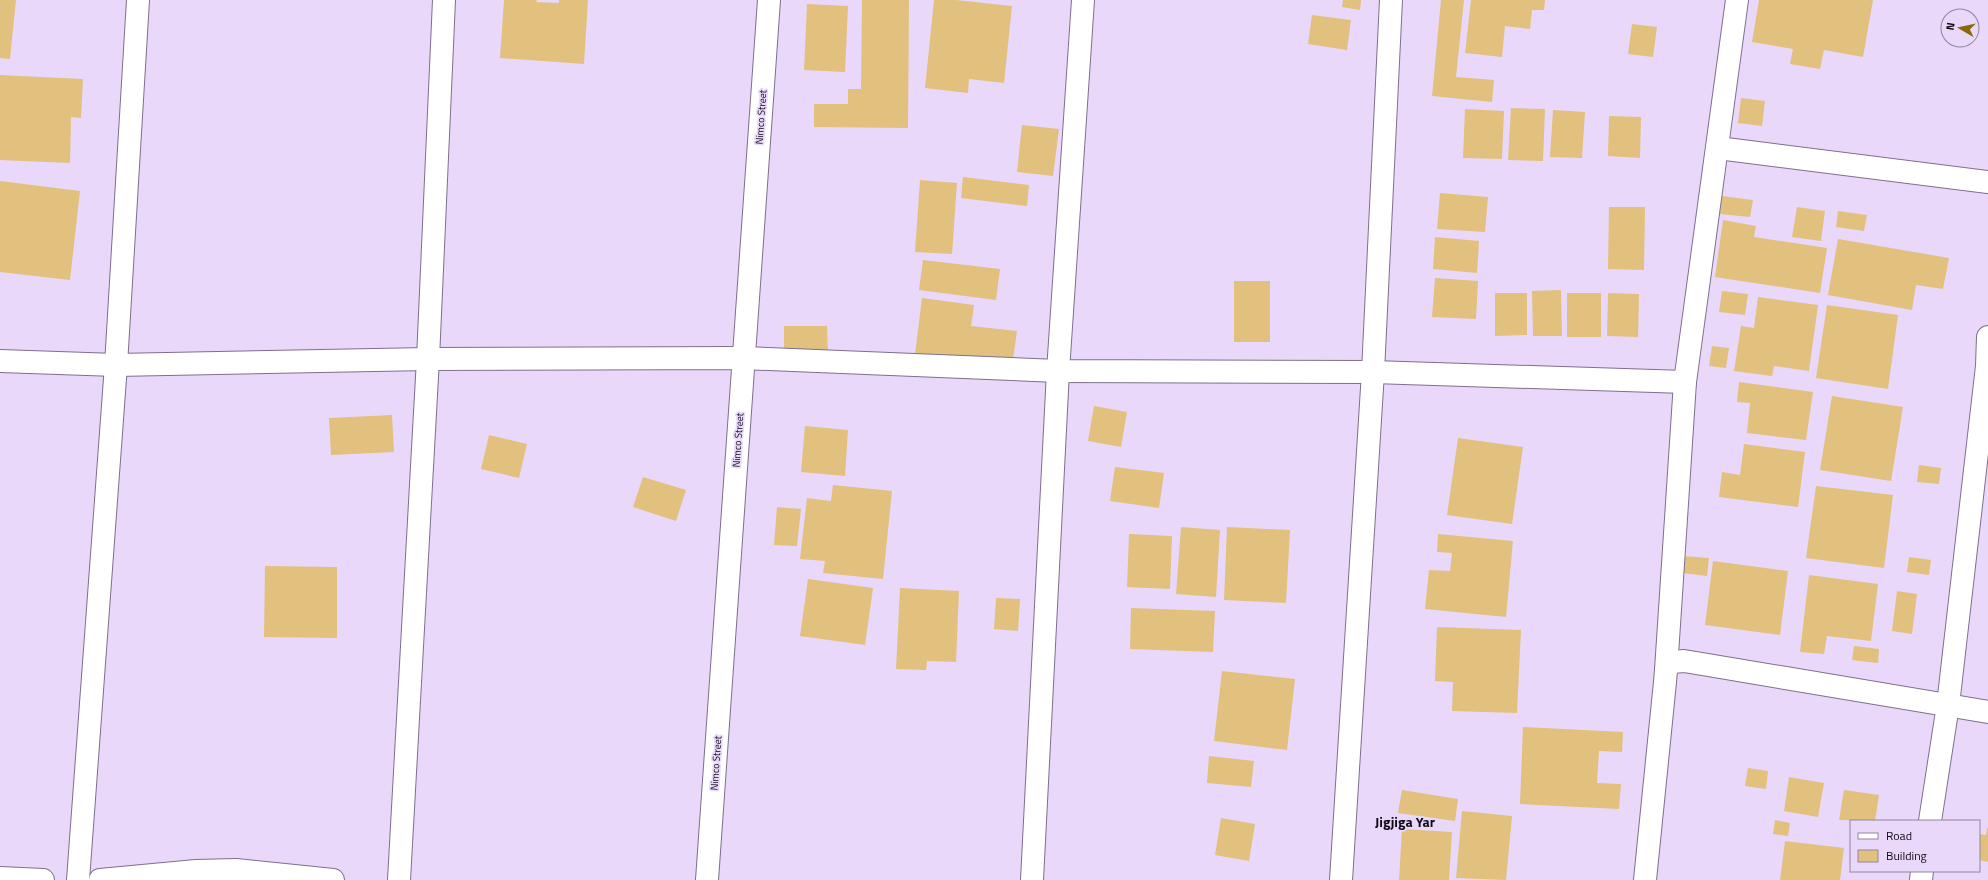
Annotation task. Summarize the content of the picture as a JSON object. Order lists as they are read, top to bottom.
{
  "streets": {
    "street": ["Nimco Street"]
  },
  "districts": ["Jigjiga Yar"],
  "legend": ["Road", "Building"],
  "north": "left"
}
